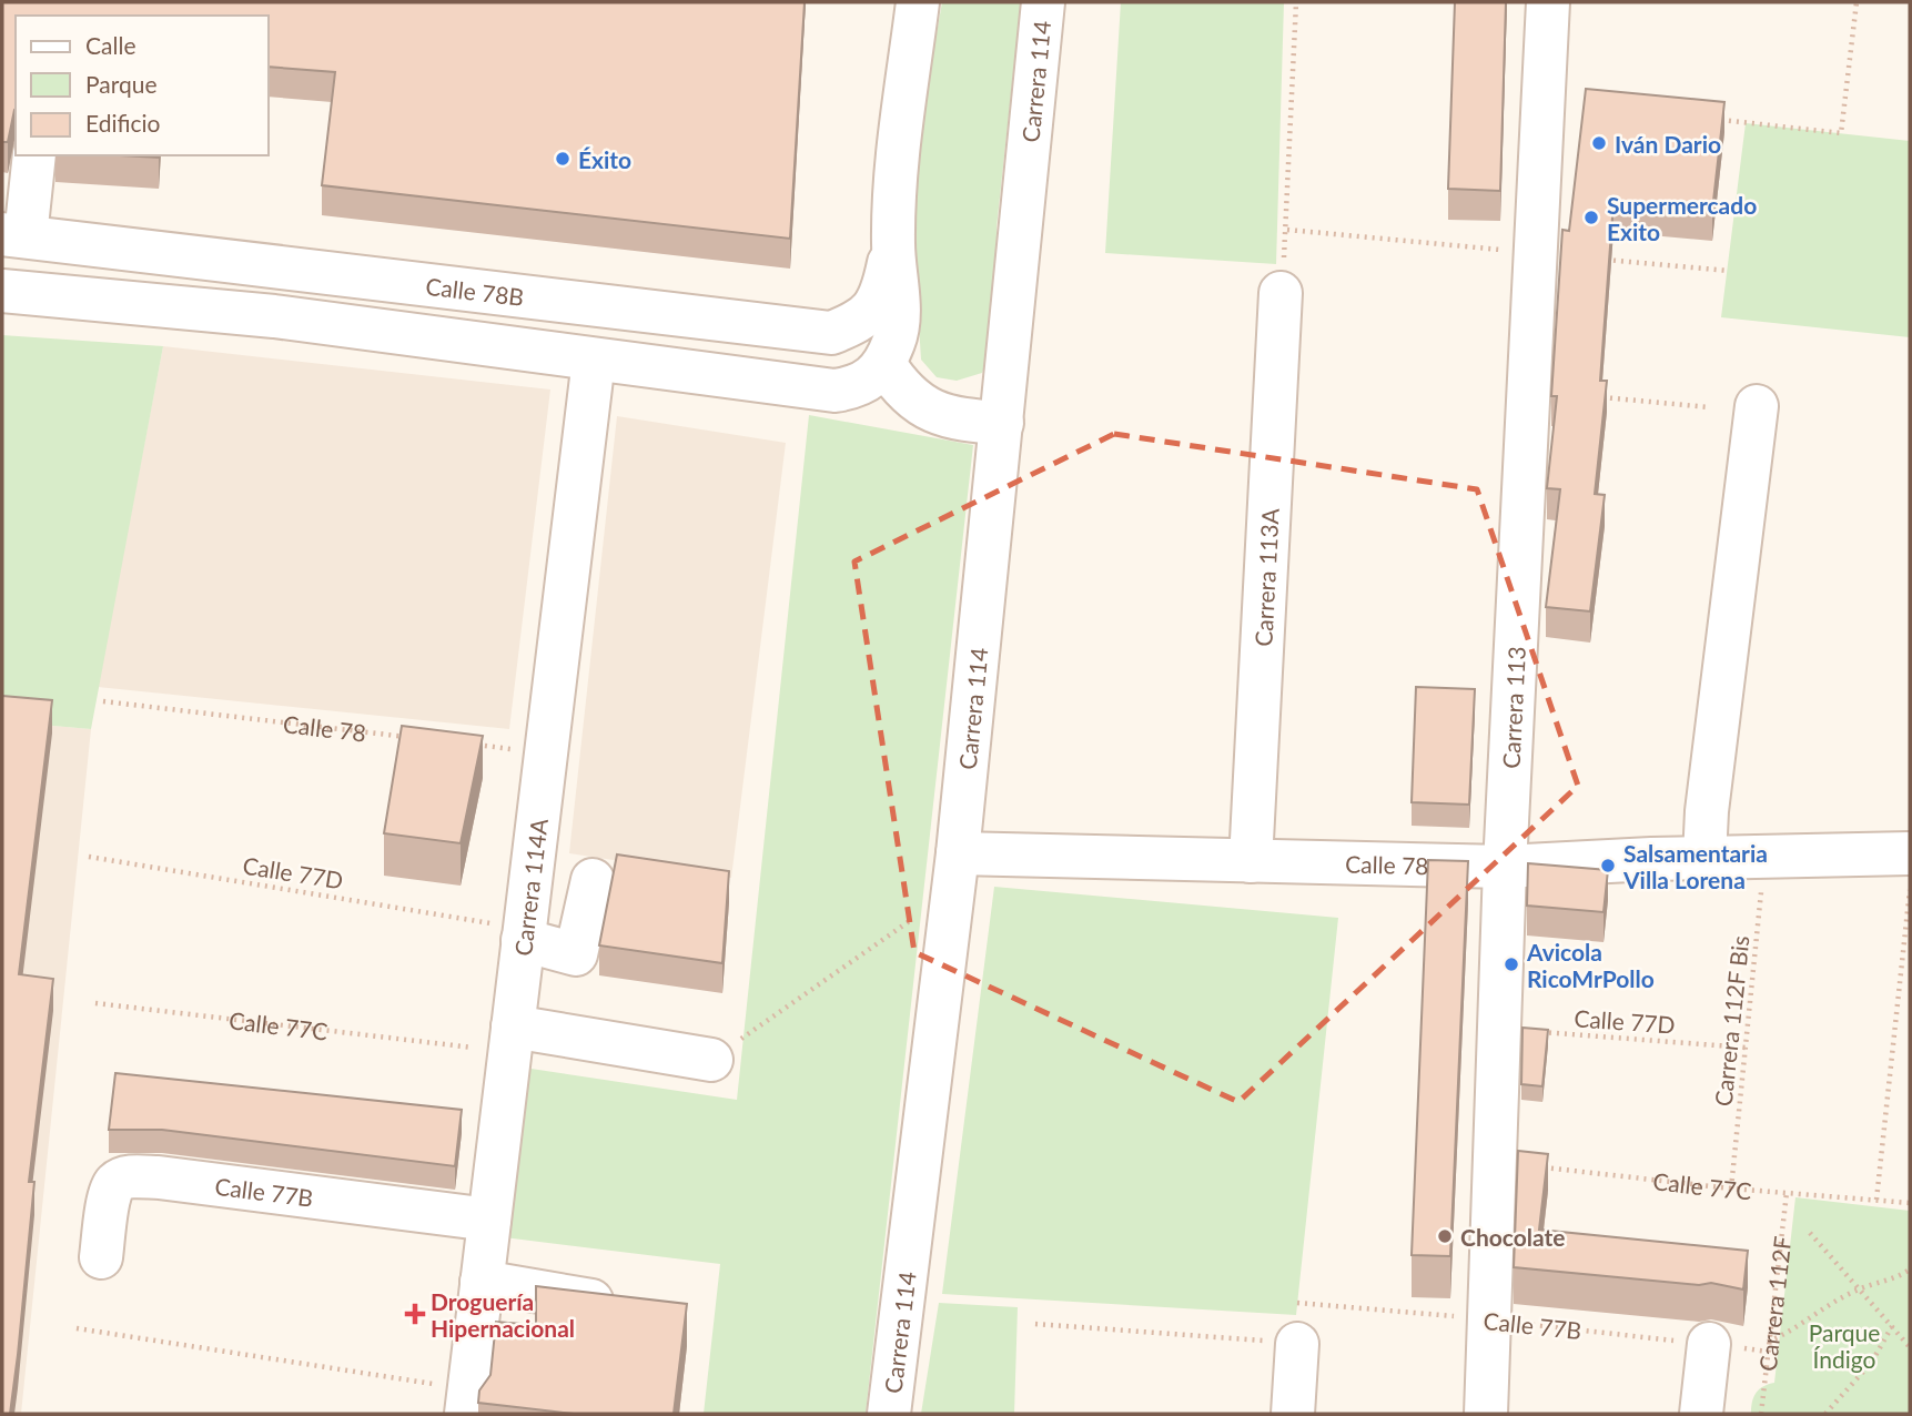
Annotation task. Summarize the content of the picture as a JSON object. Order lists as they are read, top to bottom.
{
  "streets": {
    "street": [
      "Carrera 114",
      "Calle 78B",
      "Carrera 113A",
      "Carrera 113",
      "Calle 78",
      "Carrera 114A",
      "Calle 77B"
    ],
    "path": [
      "Calle 77D",
      "Carrera 112F Bis",
      "Calle 77C",
      "Carrera 112F"
    ]
  },
  "crossings": [
    ["Carrera 114", "Calle 78"],
    ["Carrera 113A", "Calle 78"],
    ["Carrera 113", "Calle 78"],
    ["Carrera 113", "Calle 77D"],
    ["Carrera 113", "Calle 77C"],
    ["Carrera 113", "Calle 77B"],
    ["Calle 78", "Carrera 112F Bis"],
    ["Calle 77D", "Carrera 114A"],
    ["Calle 77D", "Carrera 112F Bis"],
    ["Carrera 114A", "Calle 77B"],
    ["Carrera 112F Bis", "Calle 77C"],
    ["Calle 77C", "Carrera 112F"],
    ["Calle 77B", "Carrera 112F"]
  ],
  "parks": ["Parque Índigo"],
  "places": {
    "other": [
      "Iván Dario",
      "Éxito",
      "Supermercado Exito",
      "Salsamentaria Villa Lorena",
      "Avicola RicoMrPollo",
      "Chocolate"
    ],
    "health": ["Droguería Hipernacional"]
  },
  "legend": ["Calle", "Parque", "Edificio"]
}
